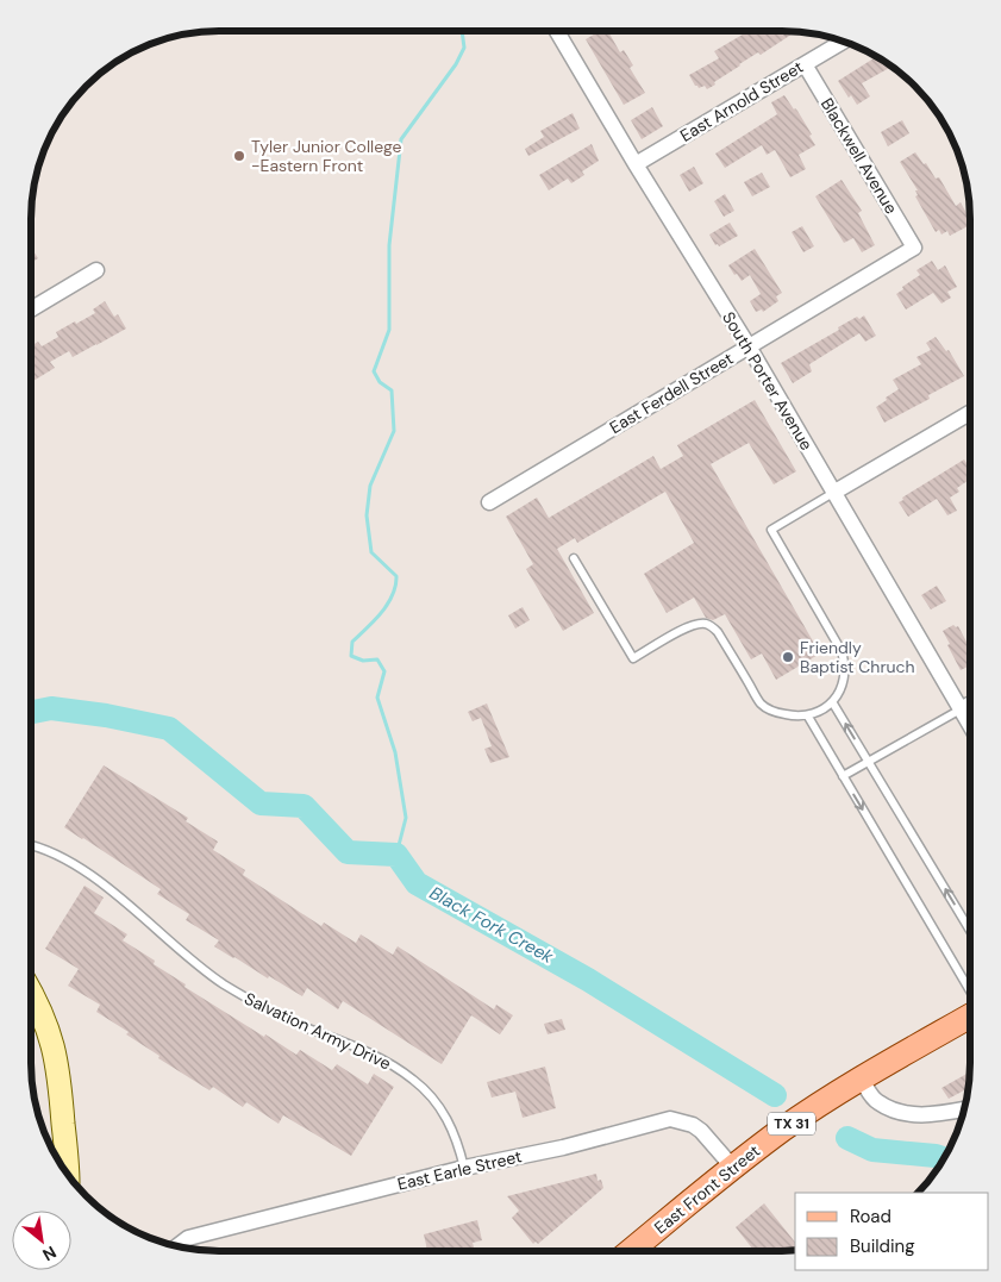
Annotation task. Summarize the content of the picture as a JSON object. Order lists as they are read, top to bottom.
{
  "streets": {
    "main road": ["TX 31", "East Front Street"],
    "street": [
      "East Arnold Street",
      "Blackwell Avenue",
      "South Porter Avenue",
      "East Ferdell Street",
      "East Earle Street"
    ],
    "lane": ["Salvation Army Drive"]
  },
  "crossings": [
    ["East Arnold Street", "Blackwell Avenue"],
    ["East Arnold Street", "South Porter Avenue"],
    ["Blackwell Avenue", "East Ferdell Street"],
    ["South Porter Avenue", "East Ferdell Street"],
    ["Salvation Army Drive", "East Earle Street"],
    ["East Earle Street", "East Front Street"]
  ],
  "water": ["Black Fork Creek"],
  "places": ["Tyler Junior College -Eastern Front", "Friendly Baptist Chruch"],
  "legend": ["Road", "Building"],
  "north": "bottom right"
}
